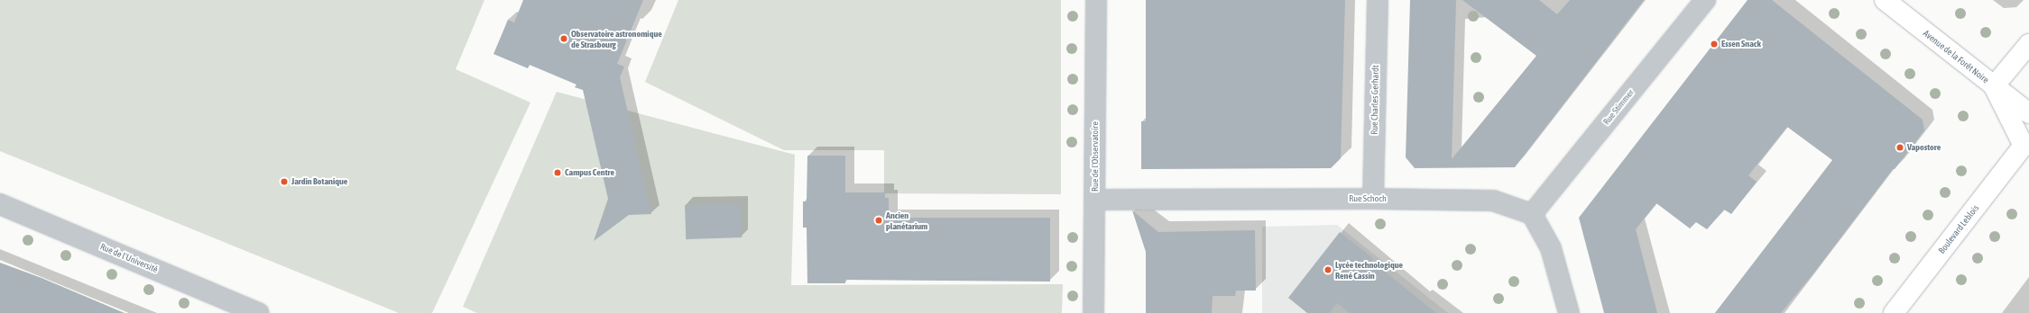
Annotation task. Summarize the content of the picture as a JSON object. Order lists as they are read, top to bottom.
{
  "streets": {
    "street": [
      "Avenue de la Forêt Noire",
      "Rue Charles Gerhardt",
      "Rue Stimmer",
      "Rue de l'Observatoire",
      "Rue Schoch",
      "Boulevard Leblois",
      "Rue de l'Université"
    ]
  },
  "crossings": [
    ["Avenue de la Forêt Noire", "Boulevard Leblois"],
    ["Rue Charles Gerhardt", "Rue Schoch"],
    ["Rue Stimmer", "Rue Schoch"],
    ["Rue de l'Observatoire", "Rue Schoch"]
  ],
  "places": [
    "Observatoire astronomique de Strasbourg",
    "Essen Snack",
    "Vapostore",
    "Campus Centre",
    "Jardin Botanique",
    "Ancien planétarium",
    "Lycée technologique René Cassin"
  ]
}
